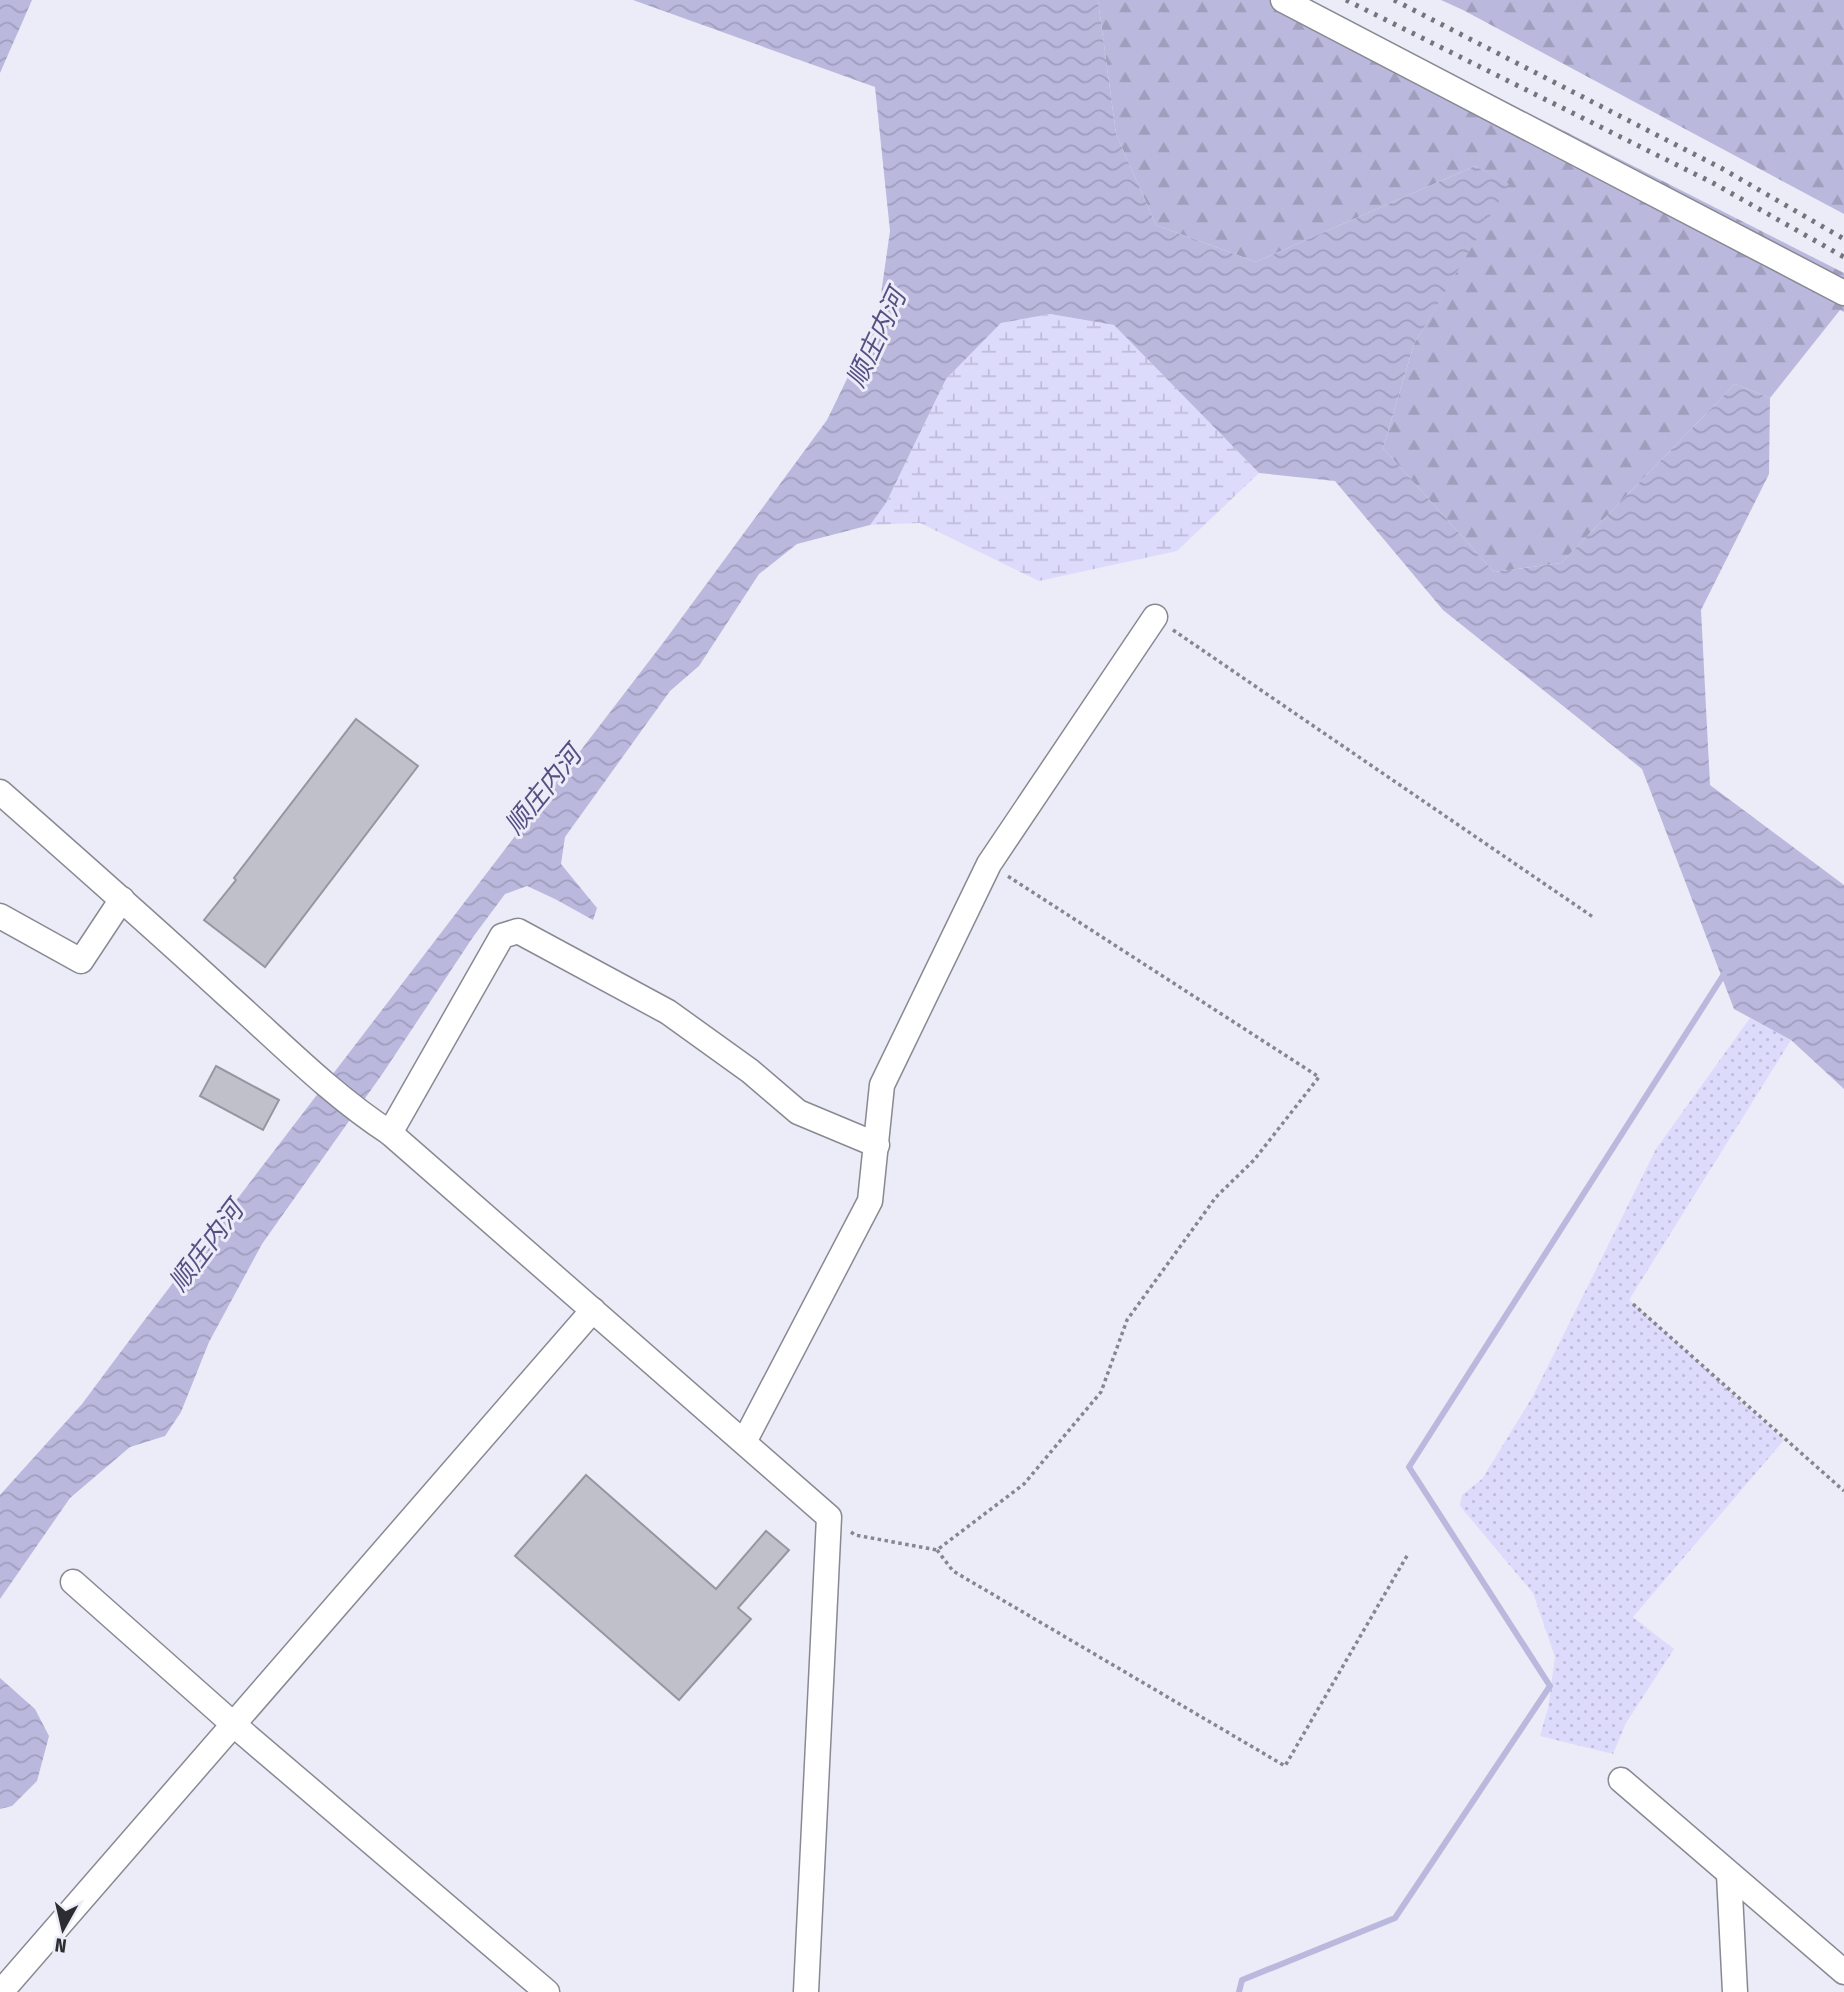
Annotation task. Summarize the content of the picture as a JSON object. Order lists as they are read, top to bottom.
{
  "water": ["顺庄内河"],
  "north": "bottom"
}
